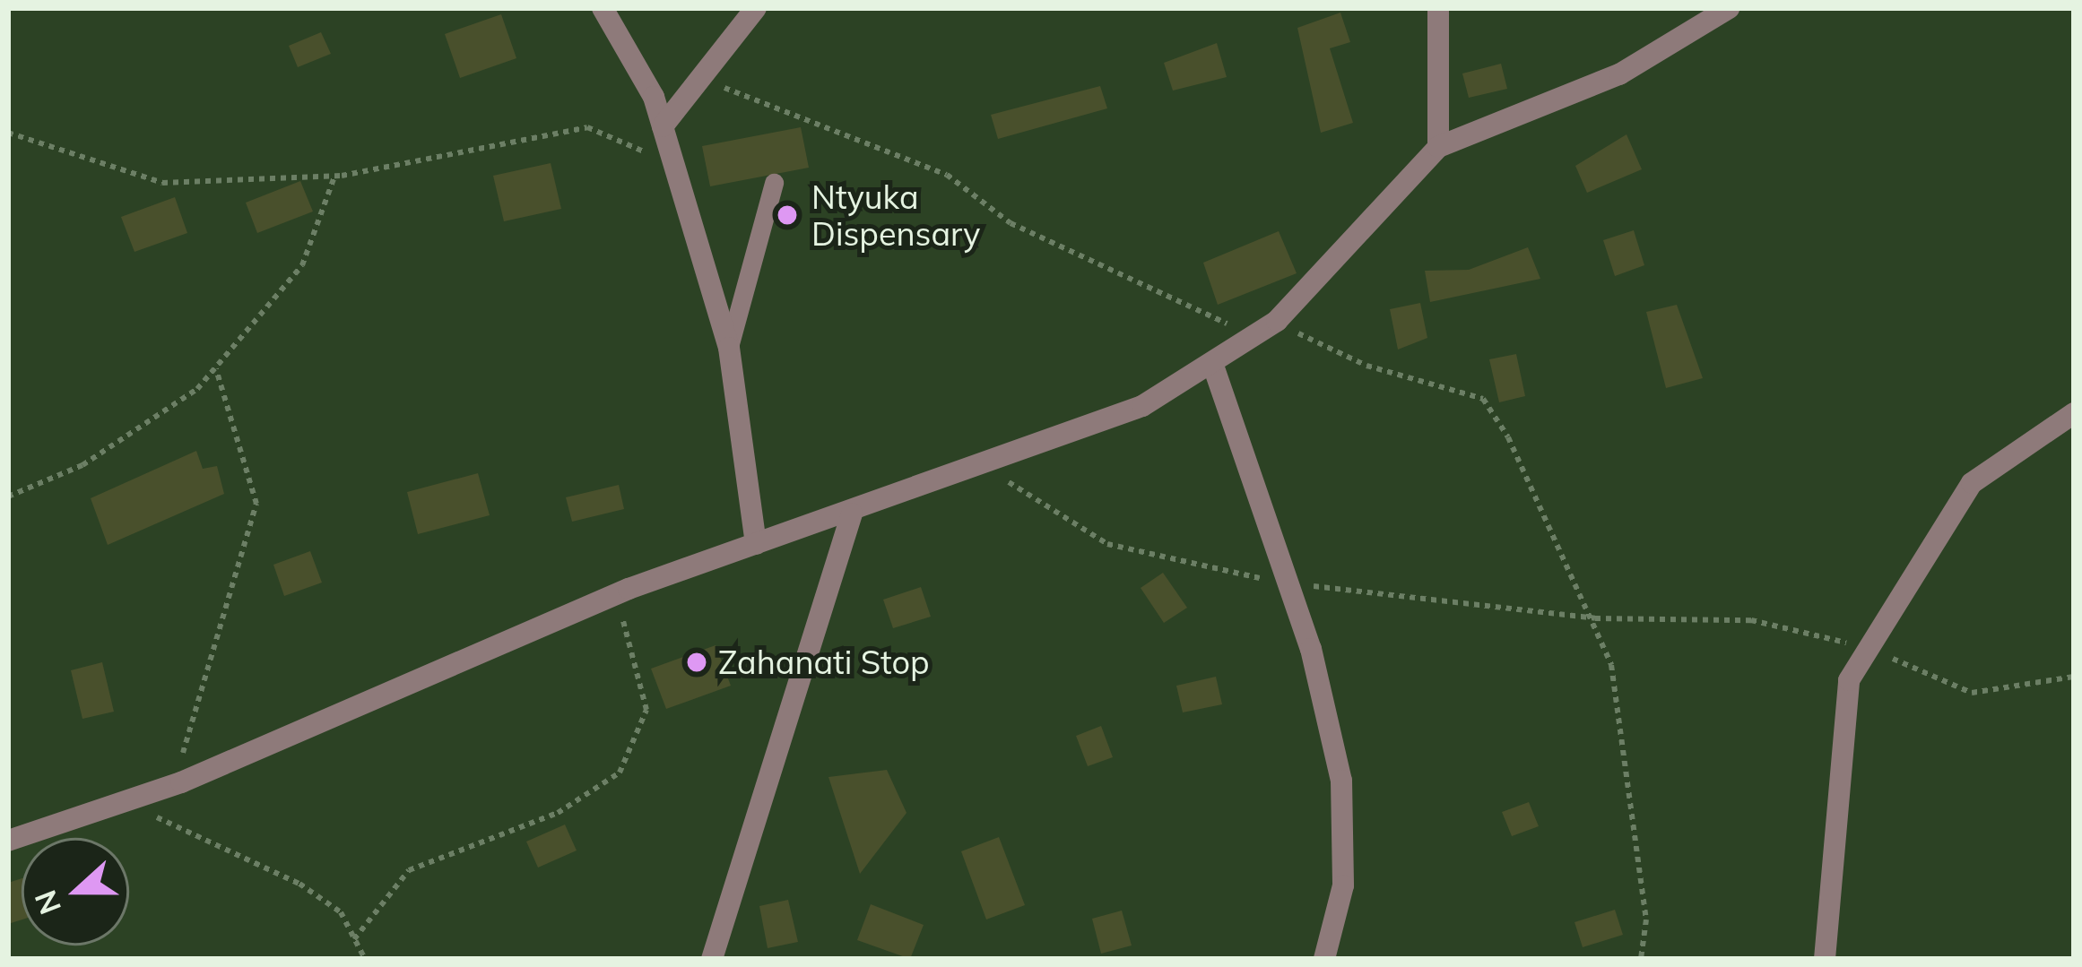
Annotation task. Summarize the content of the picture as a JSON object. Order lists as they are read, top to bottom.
{
  "places": ["Ntyuka Dispensary", "Zahanati Stop"],
  "north": "left"
}
